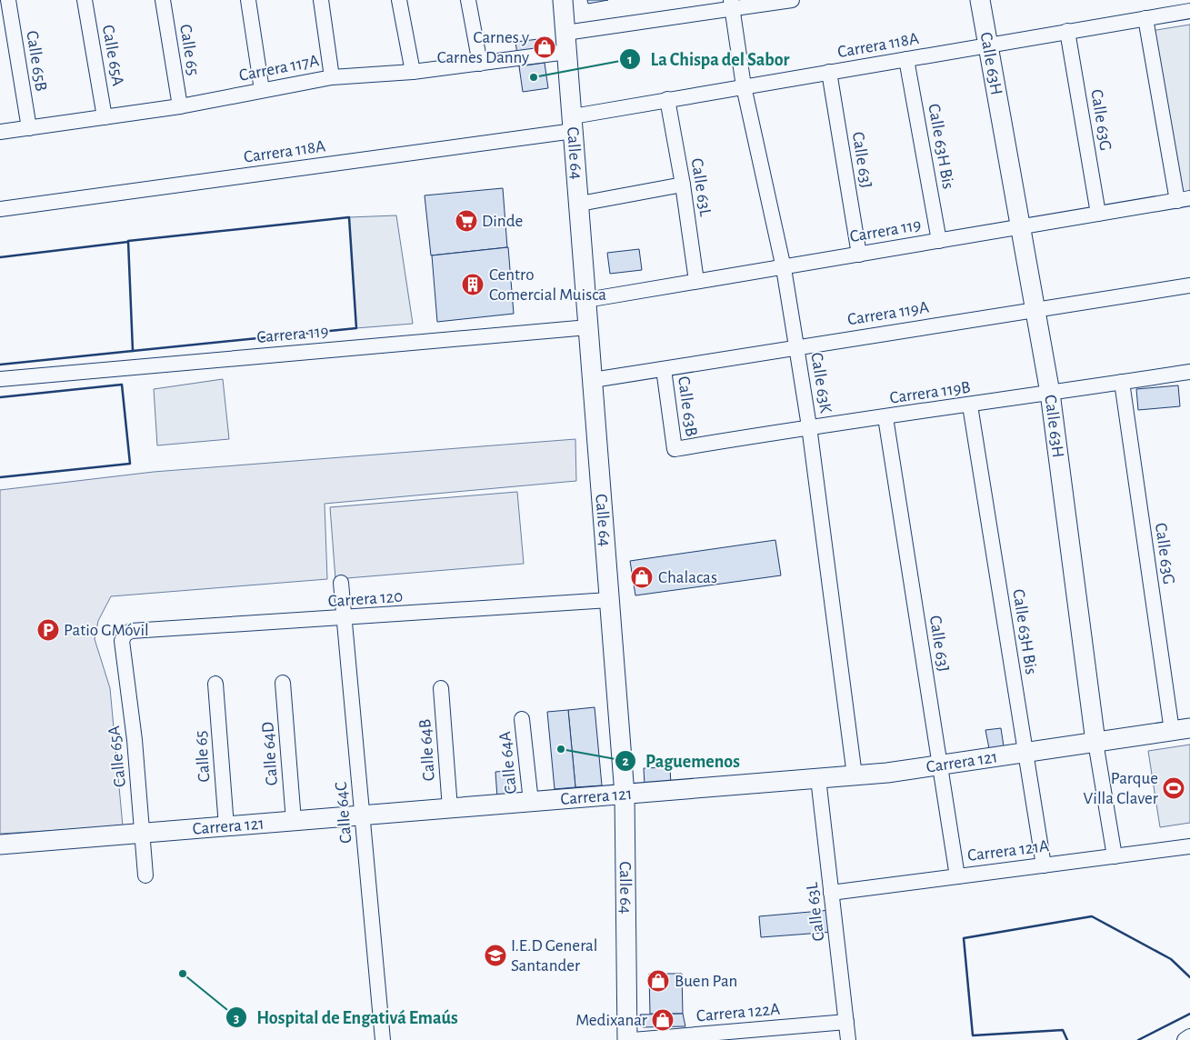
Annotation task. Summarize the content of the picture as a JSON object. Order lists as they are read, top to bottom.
{
  "streets": {
    "street": [
      "Carrera 118A",
      "Calle 65",
      "Calle 65A",
      "Calle 65B",
      "Calle 63H",
      "Carrera 117A",
      "Calle 63G",
      "Calle 63H Bis",
      "Calle 64",
      "Calle 63J",
      "Calle 63L",
      "Carrera 119",
      "Carrera 119A",
      "Calle 63K",
      "Carrera 119B",
      "Calle 63B",
      "Carrera 120",
      "Calle 64B",
      "Calle 64D",
      "Carrera 121",
      "Calle 64A",
      "Calle 64C",
      "Carrera 121A",
      "Carrera 122A"
    ]
  },
  "crossings": [
    ["Carrera 118A", "Calle 63H"],
    ["Carrera 118A", "Calle 63G"],
    ["Carrera 118A", "Calle 63H Bis"],
    ["Carrera 118A", "Calle 64"],
    ["Carrera 118A", "Calle 63J"],
    ["Carrera 118A", "Calle 63L"],
    ["Carrera 118A", "Calle 63K"],
    ["Calle 65", "Carrera 117A"],
    ["Calle 65", "Carrera 121"],
    ["Calle 65A", "Carrera 117A"],
    ["Calle 65A", "Carrera 120"],
    ["Calle 65A", "Carrera 121"],
    ["Calle 65B", "Carrera 117A"],
    ["Calle 63H", "Carrera 119"],
    ["Calle 63H", "Carrera 119A"],
    ["Calle 63H", "Carrera 119B"],
    ["Calle 63H", "Carrera 121"],
    ["Calle 63H", "Carrera 121A"],
    ["Carrera 117A", "Calle 64"],
    ["Carrera 117A", "Calle 63K"],
    ["Calle 63G", "Carrera 119"],
    ["Calle 63G", "Carrera 119B"],
    ["Calle 63G", "Carrera 121"],
    ["Calle 63H Bis", "Carrera 119"],
    ["Calle 63H Bis", "Carrera 119B"],
    ["Calle 63H Bis", "Carrera 121"],
    ["Calle 63H Bis", "Carrera 121A"],
    ["Calle 64", "Carrera 119"],
    ["Calle 64", "Carrera 119A"],
    ["Calle 64", "Carrera 120"],
    ["Calle 64", "Carrera 121"],
    ["Calle 63J", "Carrera 119"],
    ["Calle 63J", "Carrera 119B"],
    ["Calle 63J", "Carrera 121"],
    ["Calle 63J", "Carrera 121A"],
    ["Calle 63L", "Carrera 119"],
    ["Calle 63L", "Carrera 121"],
    ["Calle 63L", "Carrera 121A"],
    ["Calle 63L", "Carrera 122A"],
    ["Carrera 119", "Calle 63K"],
    ["Carrera 119A", "Calle 63K"],
    ["Carrera 119A", "Calle 63B"],
    ["Calle 63K", "Carrera 119B"],
    ["Calle 63K", "Carrera 121"],
    ["Carrera 119B", "Calle 63B"],
    ["Carrera 120", "Calle 64C"],
    ["Calle 64B", "Carrera 121"],
    ["Calle 64D", "Carrera 121"],
    ["Carrera 121", "Calle 64A"],
    ["Carrera 121", "Calle 64C"]
  ],
  "places": {
    "shop": [
      "Carnes y Carnes Danny",
      "Chalacas",
      "Buen Pan",
      "Medixanar"
    ],
    "other": ["La Chispa del Sabor", "Paguemenos", "Hospital de Engativá Emaús"],
    "supermarket": ["Dinde"],
    "building": ["Centro Comercial Muisca"],
    "parking": ["Patio GMóvil"],
    "sports": ["Parque Villa Claver"],
    "school or university": ["I.E.D General Santander"]
  }
}
